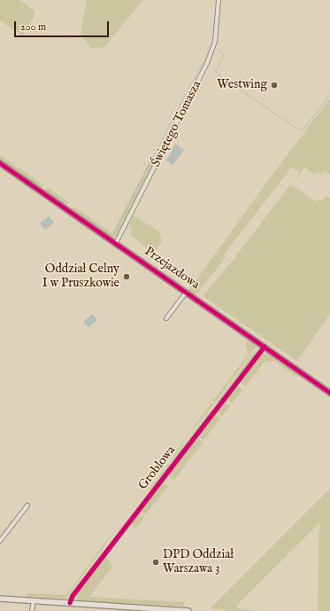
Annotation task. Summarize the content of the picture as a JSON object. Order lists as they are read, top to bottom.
{
  "streets": {
    "street": ["Świętego Tomasza", "Przejazdowa", "Groblowa"]
  },
  "crossings": [
    ["Świętego Tomasza", "Przejazdowa"],
    ["Przejazdowa", "Groblowa"]
  ],
  "places": ["Westwing", "Oddział Celny I w Pruszkowie", "DPD Oddział Warszawa 3"],
  "scale_bar": "200 m"
}
